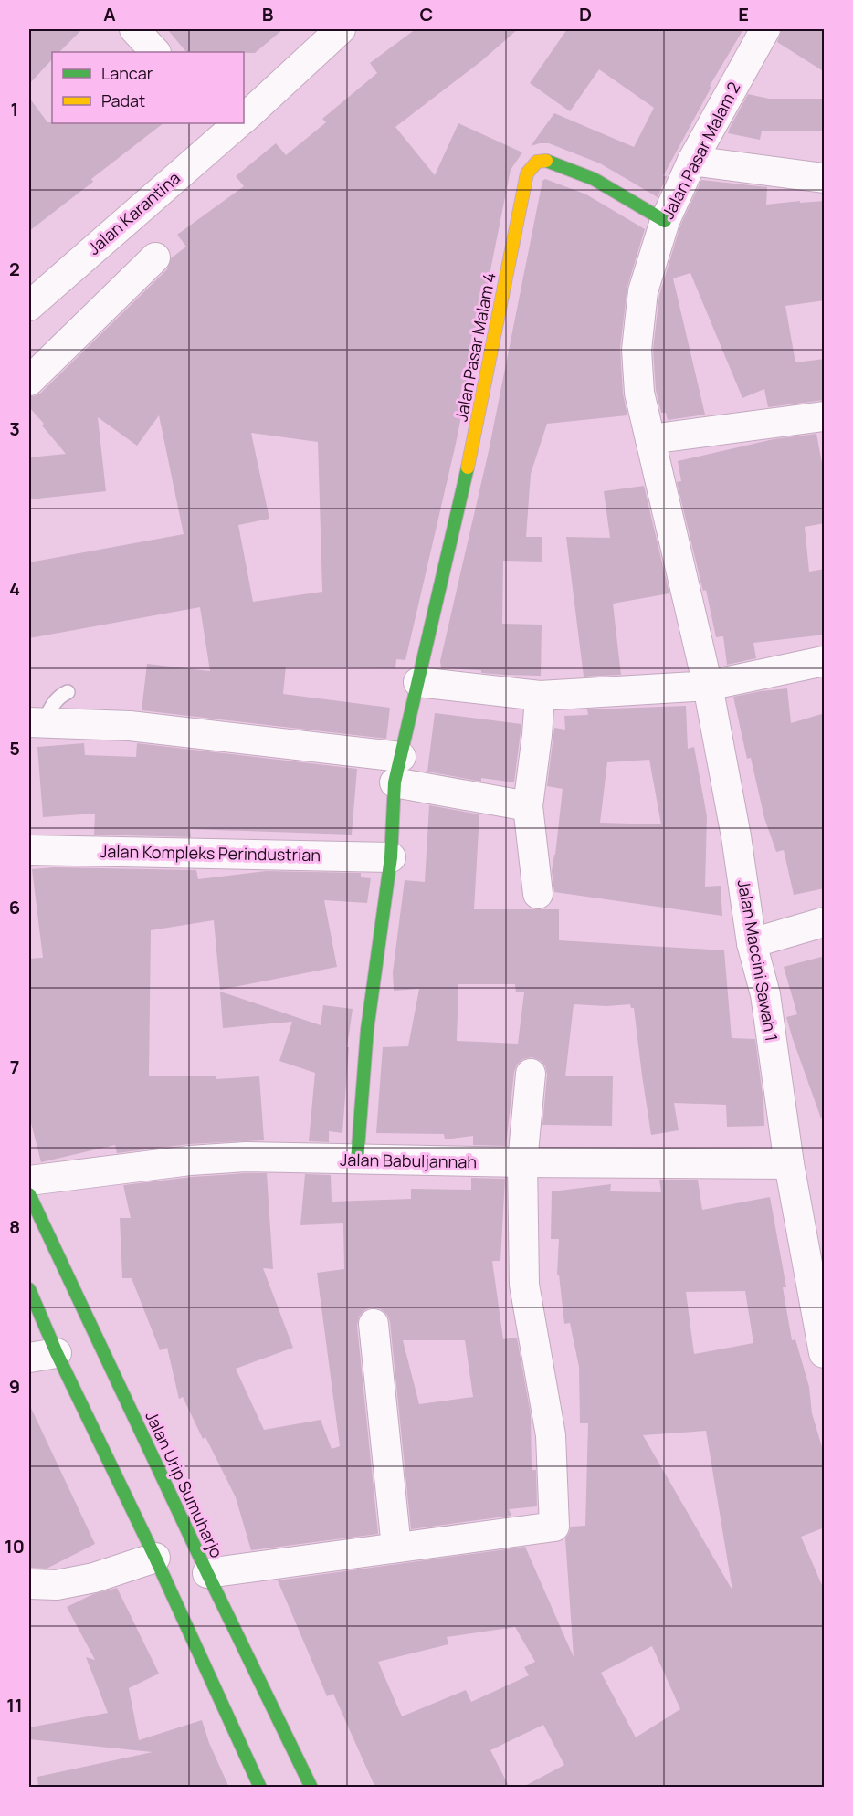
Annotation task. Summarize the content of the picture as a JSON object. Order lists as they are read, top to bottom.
{
  "streets": {
    "main road": ["Jalan Pasar Malam 4", "Jalan Urip Sumuharjo"],
    "street": [
      "Jalan Pasar Malam 2",
      "Jalan Karantina",
      "Jalan Kompleks Perindustrian",
      "Jalan Maccini Sawah 1",
      "Jalan Babuljannah"
    ]
  },
  "crossings": [
    ["Jalan Pasar Malam 2", "Jalan Pasar Malam 4"],
    ["Jalan Pasar Malam 2", "Jalan Maccini Sawah 1"],
    ["Jalan Maccini Sawah 1", "Jalan Babuljannah"]
  ],
  "legend": ["Lancar", "Padat"],
  "grid": {
    "columns": [
      "A",
      "B",
      "C",
      "D",
      "E"
    ],
    "rows": [
      "1",
      "2",
      "3",
      "4",
      "5",
      "6",
      "7",
      "8",
      "9",
      "10",
      "11"
    ]
  }
}
